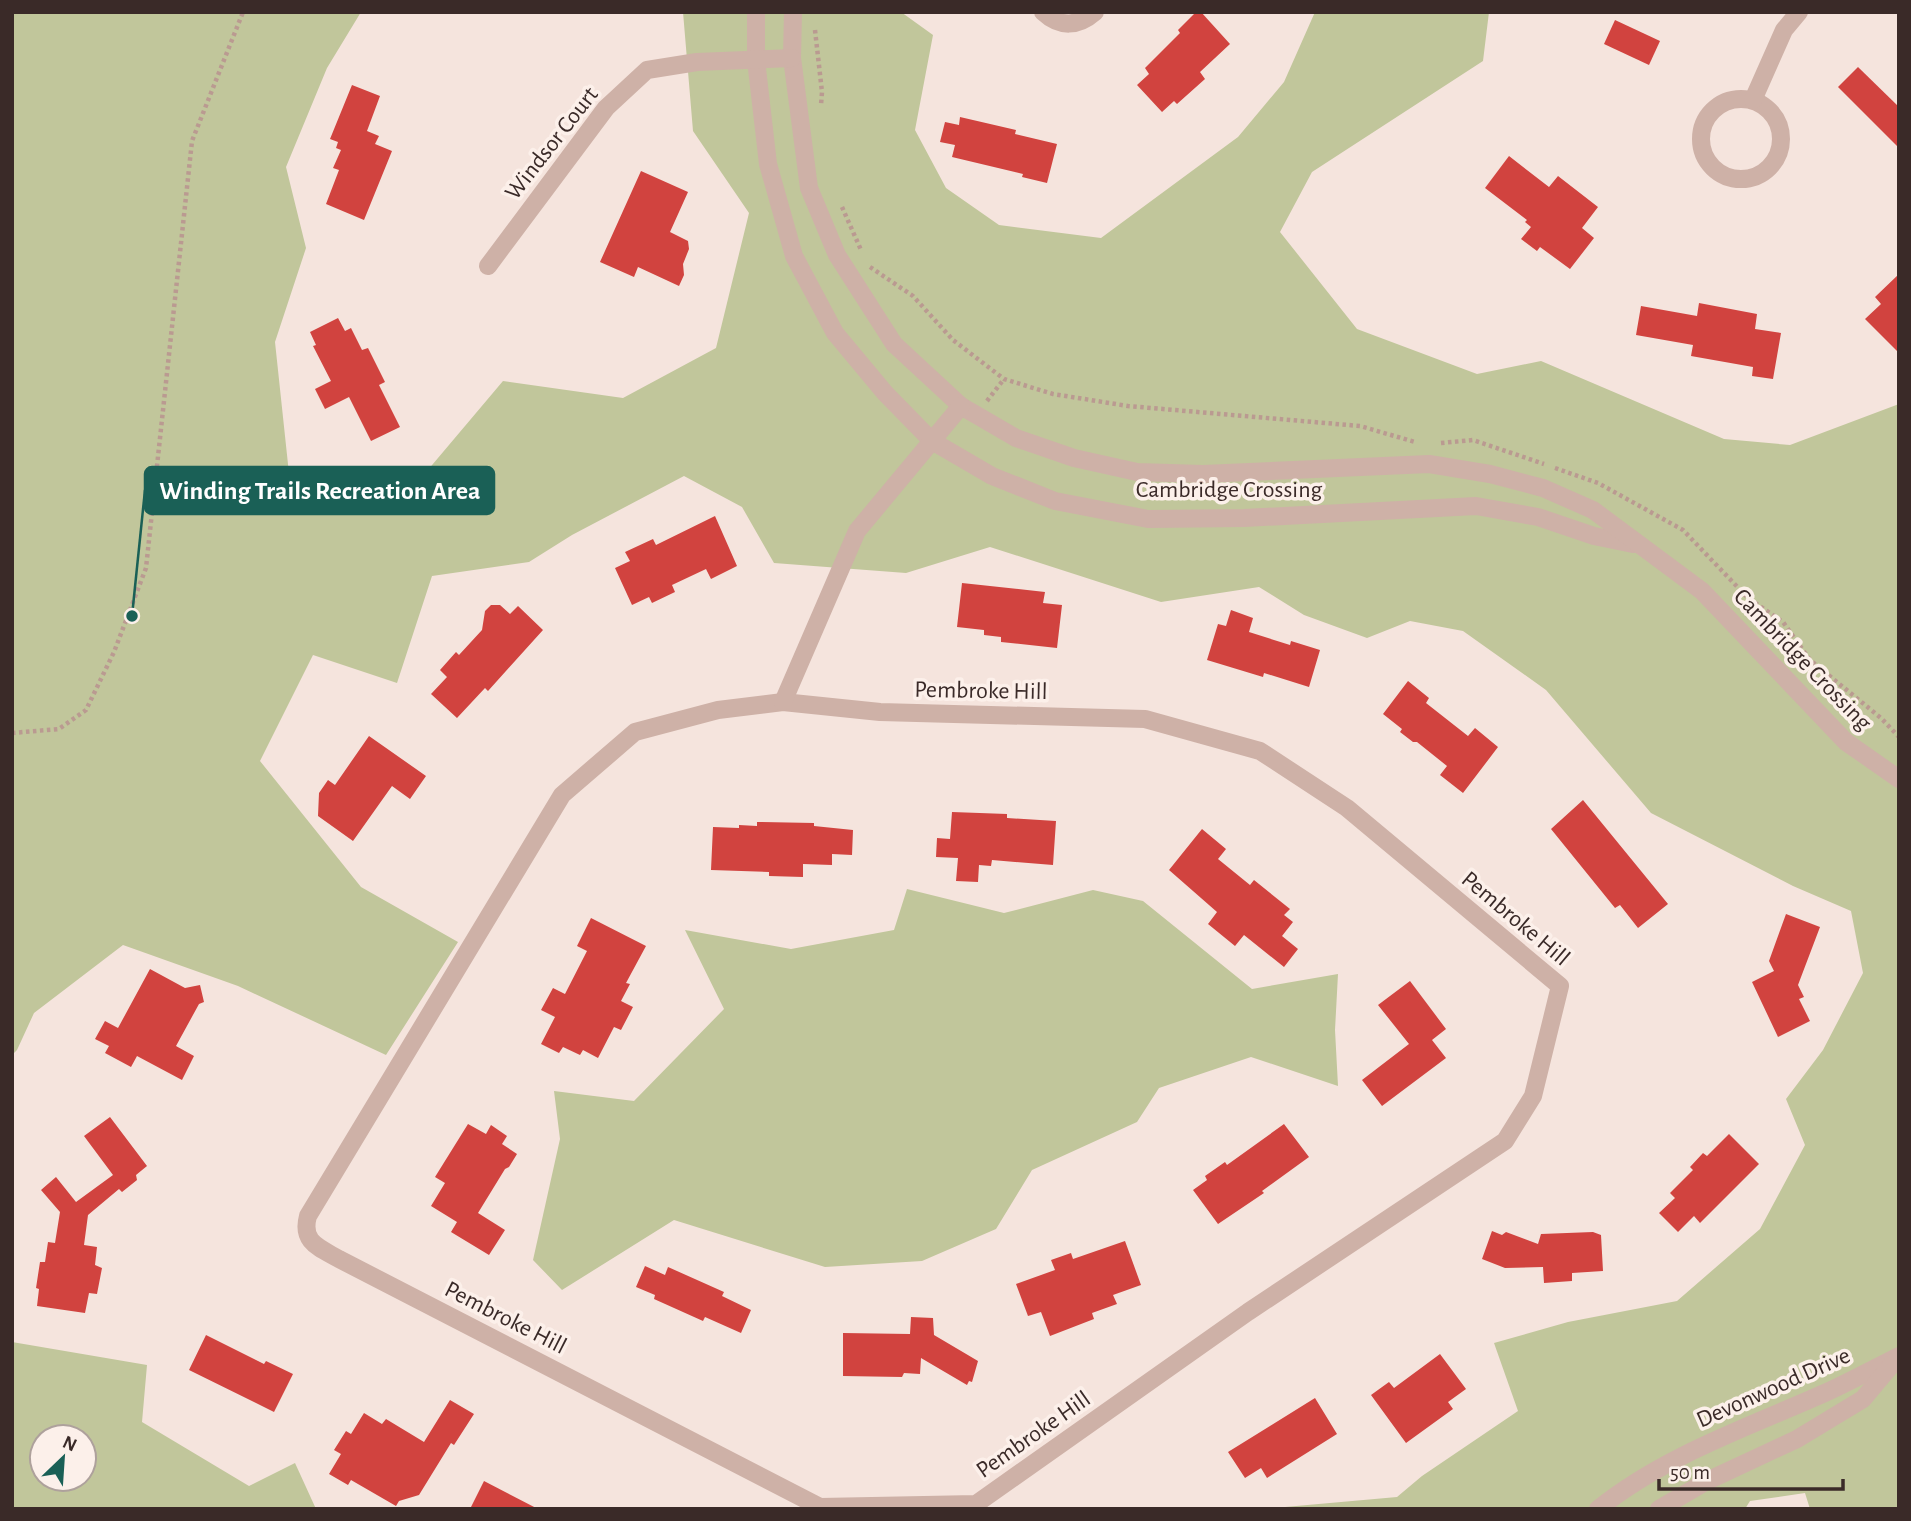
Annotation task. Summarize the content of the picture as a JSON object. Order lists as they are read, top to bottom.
{
  "streets": {
    "street": [
      "Windsor Court",
      "Cambridge Crossing",
      "Pembroke Hill",
      "Devonwood Drive"
    ]
  },
  "crossings": [
    ["Windsor Court", "Cambridge Crossing"]
  ],
  "places": ["Winding Trails Recreation Area"],
  "scale_bar": "50 m",
  "north": "top right"
}
